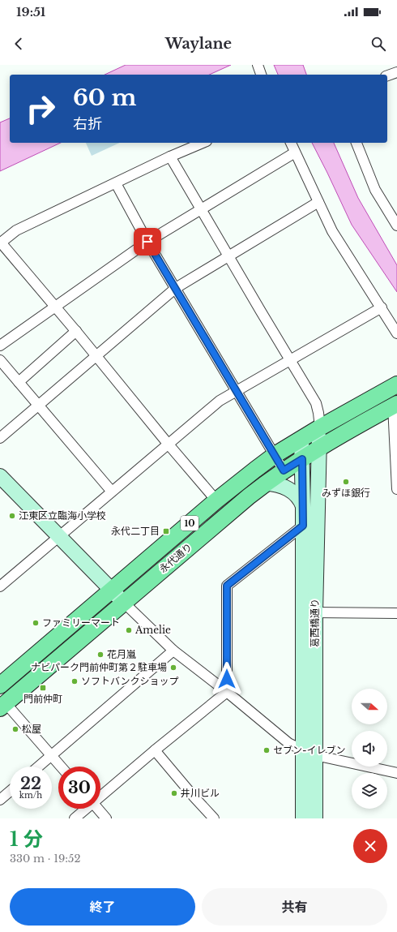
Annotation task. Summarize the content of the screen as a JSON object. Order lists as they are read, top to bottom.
{
  "streets": {
    "main road": ["10", "永代通り", "葛西橋通り"]
  },
  "crossings": [
    ["永代通り", "葛西橋通り"]
  ],
  "places": {
    "other": [
      "みずほ銀行",
      "江東区立臨海小学校",
      "ファミリーマート",
      "Amelie",
      "花月嵐",
      "ナビパーク門前仲町第２駐車場",
      "ソフトバンクショップ",
      "松屋",
      "セブン-イレブン",
      "井川ビル"
    ],
    "transit": ["永代二丁目", "門前仲町"]
  },
  "north": "right",
  "page": {
    "status": "19:51",
    "header": "Waylane",
    "turn": ["60 m", "右折"],
    "speed": "22 km/h",
    "limit": "30",
    "heading": ["1 分", "330 m · 19:52"],
    "buttons": ["終了", "共有"]
  }
}
